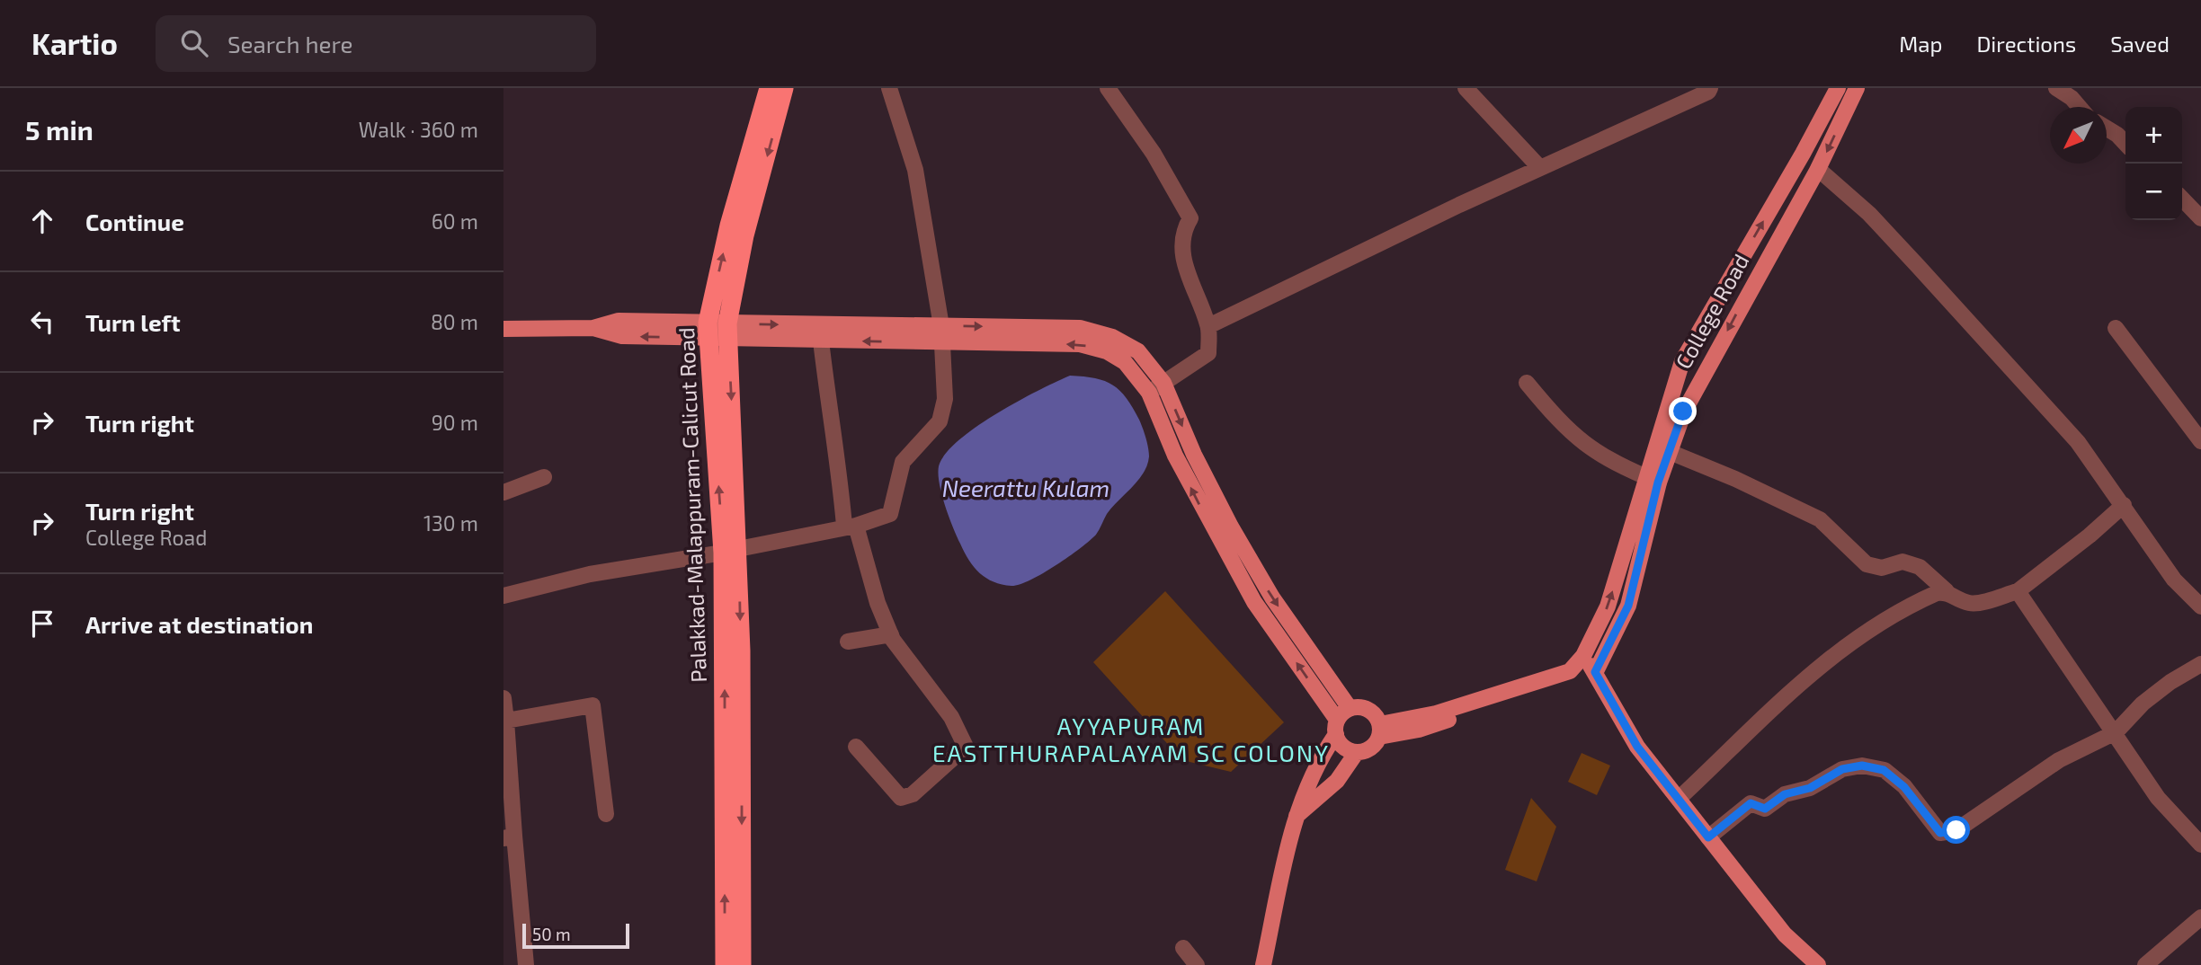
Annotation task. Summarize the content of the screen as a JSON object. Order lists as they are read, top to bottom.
{
  "streets": {
    "highway": ["Palakkad-Malappuram-Calicut Road"],
    "main road": ["College Road"]
  },
  "districts": ["AYYAPURAM EASTTHURAPALAYAM SC COLONY"],
  "water": ["Neerattu Kulam"],
  "scale_bar": "50 m",
  "north": "bottom left",
  "page": {
    "header": "Kartio",
    "search": "Search here",
    "nav": ["Map", "Directions", "Saved"],
    "heading": ["5 min", "Walk · 360 m"],
    "map_buttons": ["+", "−"],
    "list": [
      ["Continue", "60 m"],
      ["Turn left", "80 m"],
      ["Turn right", "90 m"],
      ["Turn right", "College Road", "130 m"],
      "Arrive at destination"
    ],
    "scale": "50 m"
  }
}
